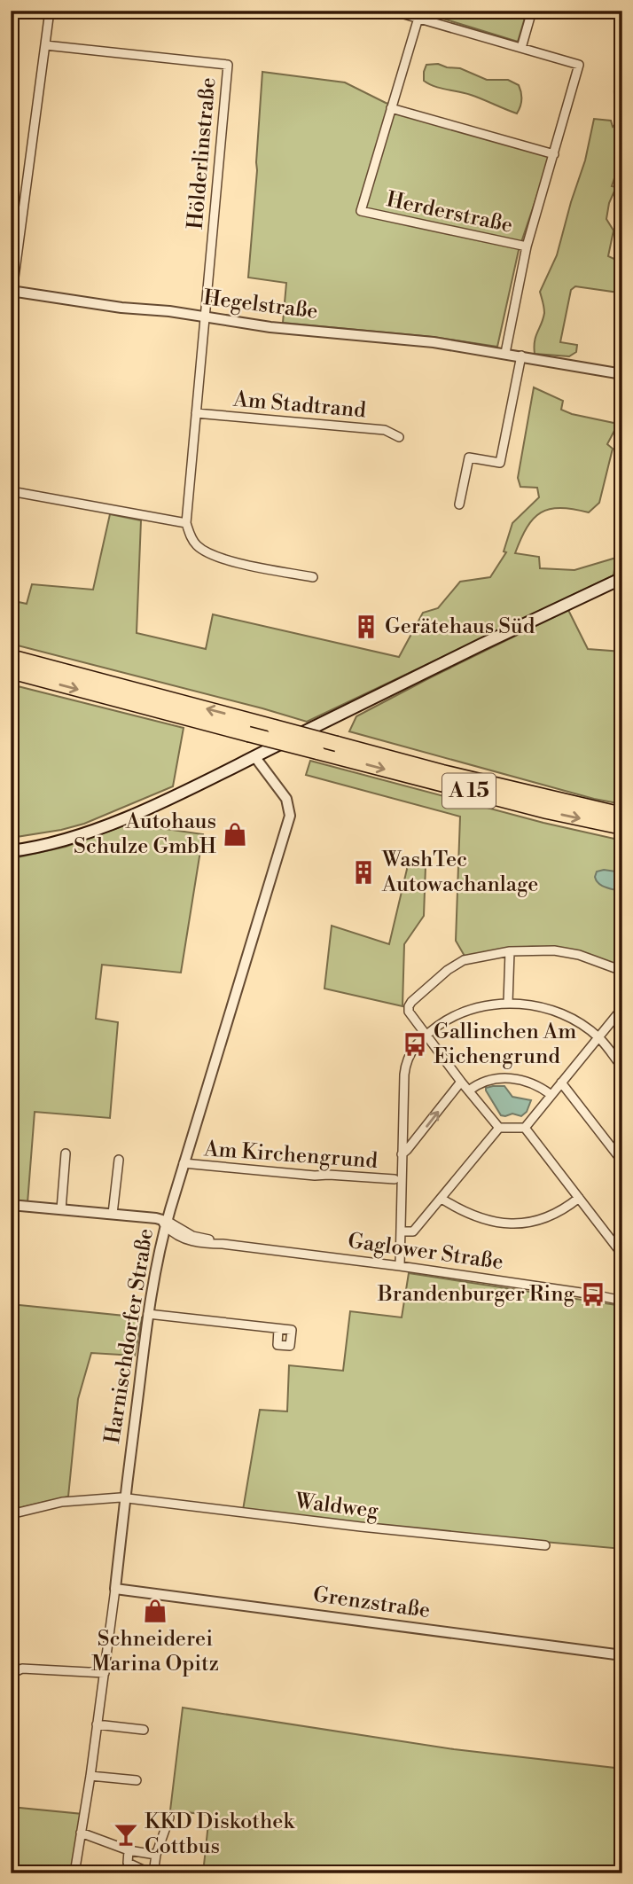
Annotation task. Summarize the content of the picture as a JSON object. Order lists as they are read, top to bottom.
{
  "streets": {
    "highway": ["A 15"],
    "street": [
      "Hölderlinstraße",
      "Herderstraße",
      "Hegelstraße",
      "Am Stadtrand",
      "Am Kirchengrund",
      "Gaglower Straße",
      "Harnischdorfer Straße",
      "Waldweg",
      "Grenzstraße"
    ]
  },
  "crossings": [
    ["Hölderlinstraße", "Hegelstraße"],
    ["Herderstraße", "Hegelstraße"],
    ["Am Kirchengrund", "Harnischdorfer Straße"],
    ["Gaglower Straße", "Harnischdorfer Straße"],
    ["Harnischdorfer Straße", "Waldweg"],
    ["Harnischdorfer Straße", "Grenzstraße"]
  ],
  "places": {
    "building": ["Gerätehaus Süd", "WashTec Autowachanlage"],
    "shop": ["Autohaus Schulze GmbH", "Schneiderei Marina Opitz"],
    "bus stop": ["Gallinchen Am Eichengrund", "Brandenburger Ring"],
    "bar": ["KKD Diskothek Cottbus"]
  }
}
